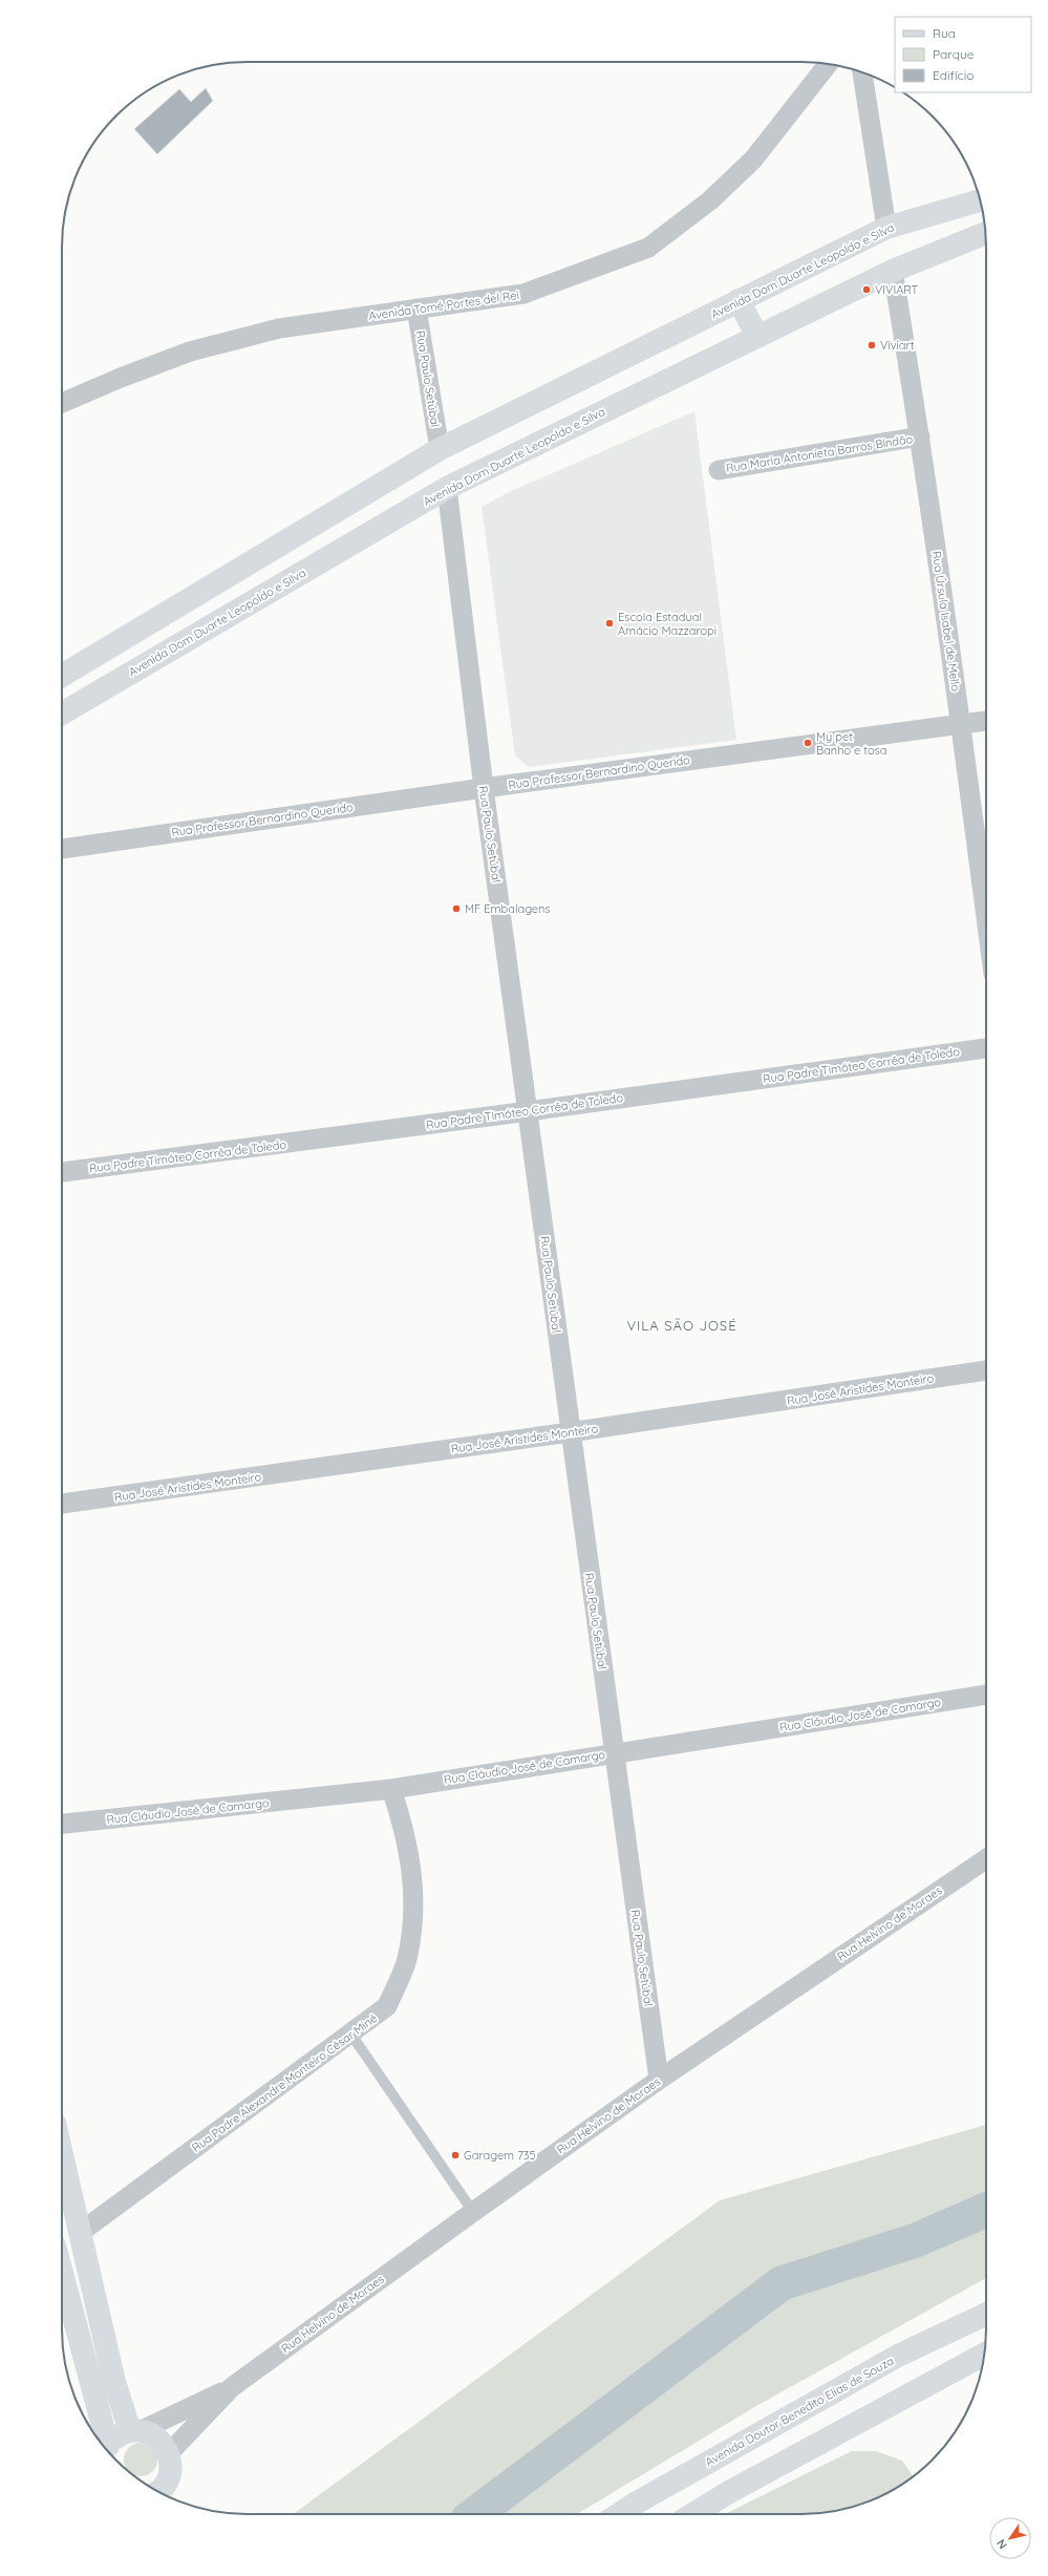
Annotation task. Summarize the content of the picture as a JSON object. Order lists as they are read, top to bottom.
{
  "streets": {
    "main road": ["Avenida Dom Duarte Leopoldo e Silva", "Avenida Doutor Benedito Elias de Souza"],
    "street": [
      "Avenida Tomé Portes del Rei",
      "Rua Paulo Setúbal",
      "Rua Maria Antonieta Barros Bindão",
      "Rua Úrsula Isabel de Mello",
      "Rua Professor Bernardino Querido",
      "Rua Padre Timóteo Corrêa de Toledo",
      "Rua José Aristides Monteiro",
      "Rua Cláudio José de Camargo",
      "Rua Helvino de Moraes",
      "Rua Padre Alexandre Monteiro César Miné"
    ]
  },
  "crossings": [
    ["Avenida Dom Duarte Leopoldo e Silva", "Rua Paulo Setúbal"],
    ["Avenida Dom Duarte Leopoldo e Silva", "Rua Úrsula Isabel de Mello"],
    ["Avenida Tomé Portes del Rei", "Rua Paulo Setúbal"],
    ["Rua Paulo Setúbal", "Rua Professor Bernardino Querido"],
    ["Rua Paulo Setúbal", "Rua Padre Timóteo Corrêa de Toledo"],
    ["Rua Paulo Setúbal", "Rua José Aristides Monteiro"],
    ["Rua Paulo Setúbal", "Rua Cláudio José de Camargo"],
    ["Rua Paulo Setúbal", "Rua Helvino de Moraes"],
    ["Rua Maria Antonieta Barros Bindão", "Rua Úrsula Isabel de Mello"],
    ["Rua Úrsula Isabel de Mello", "Rua Professor Bernardino Querido"],
    ["Rua Cláudio José de Camargo", "Rua Padre Alexandre Monteiro César Miné"]
  ],
  "districts": ["VILA SÃO JOSÉ"],
  "places": [
    "VIVIART",
    "Viviart",
    "Escola Estadual Amácio Mazzaropi",
    "My pet Banho e tosa",
    "MF Embalagens",
    "Garagem 735"
  ],
  "legend": ["Rua", "Parque", "Edifício"],
  "north": "bottom left"
}
